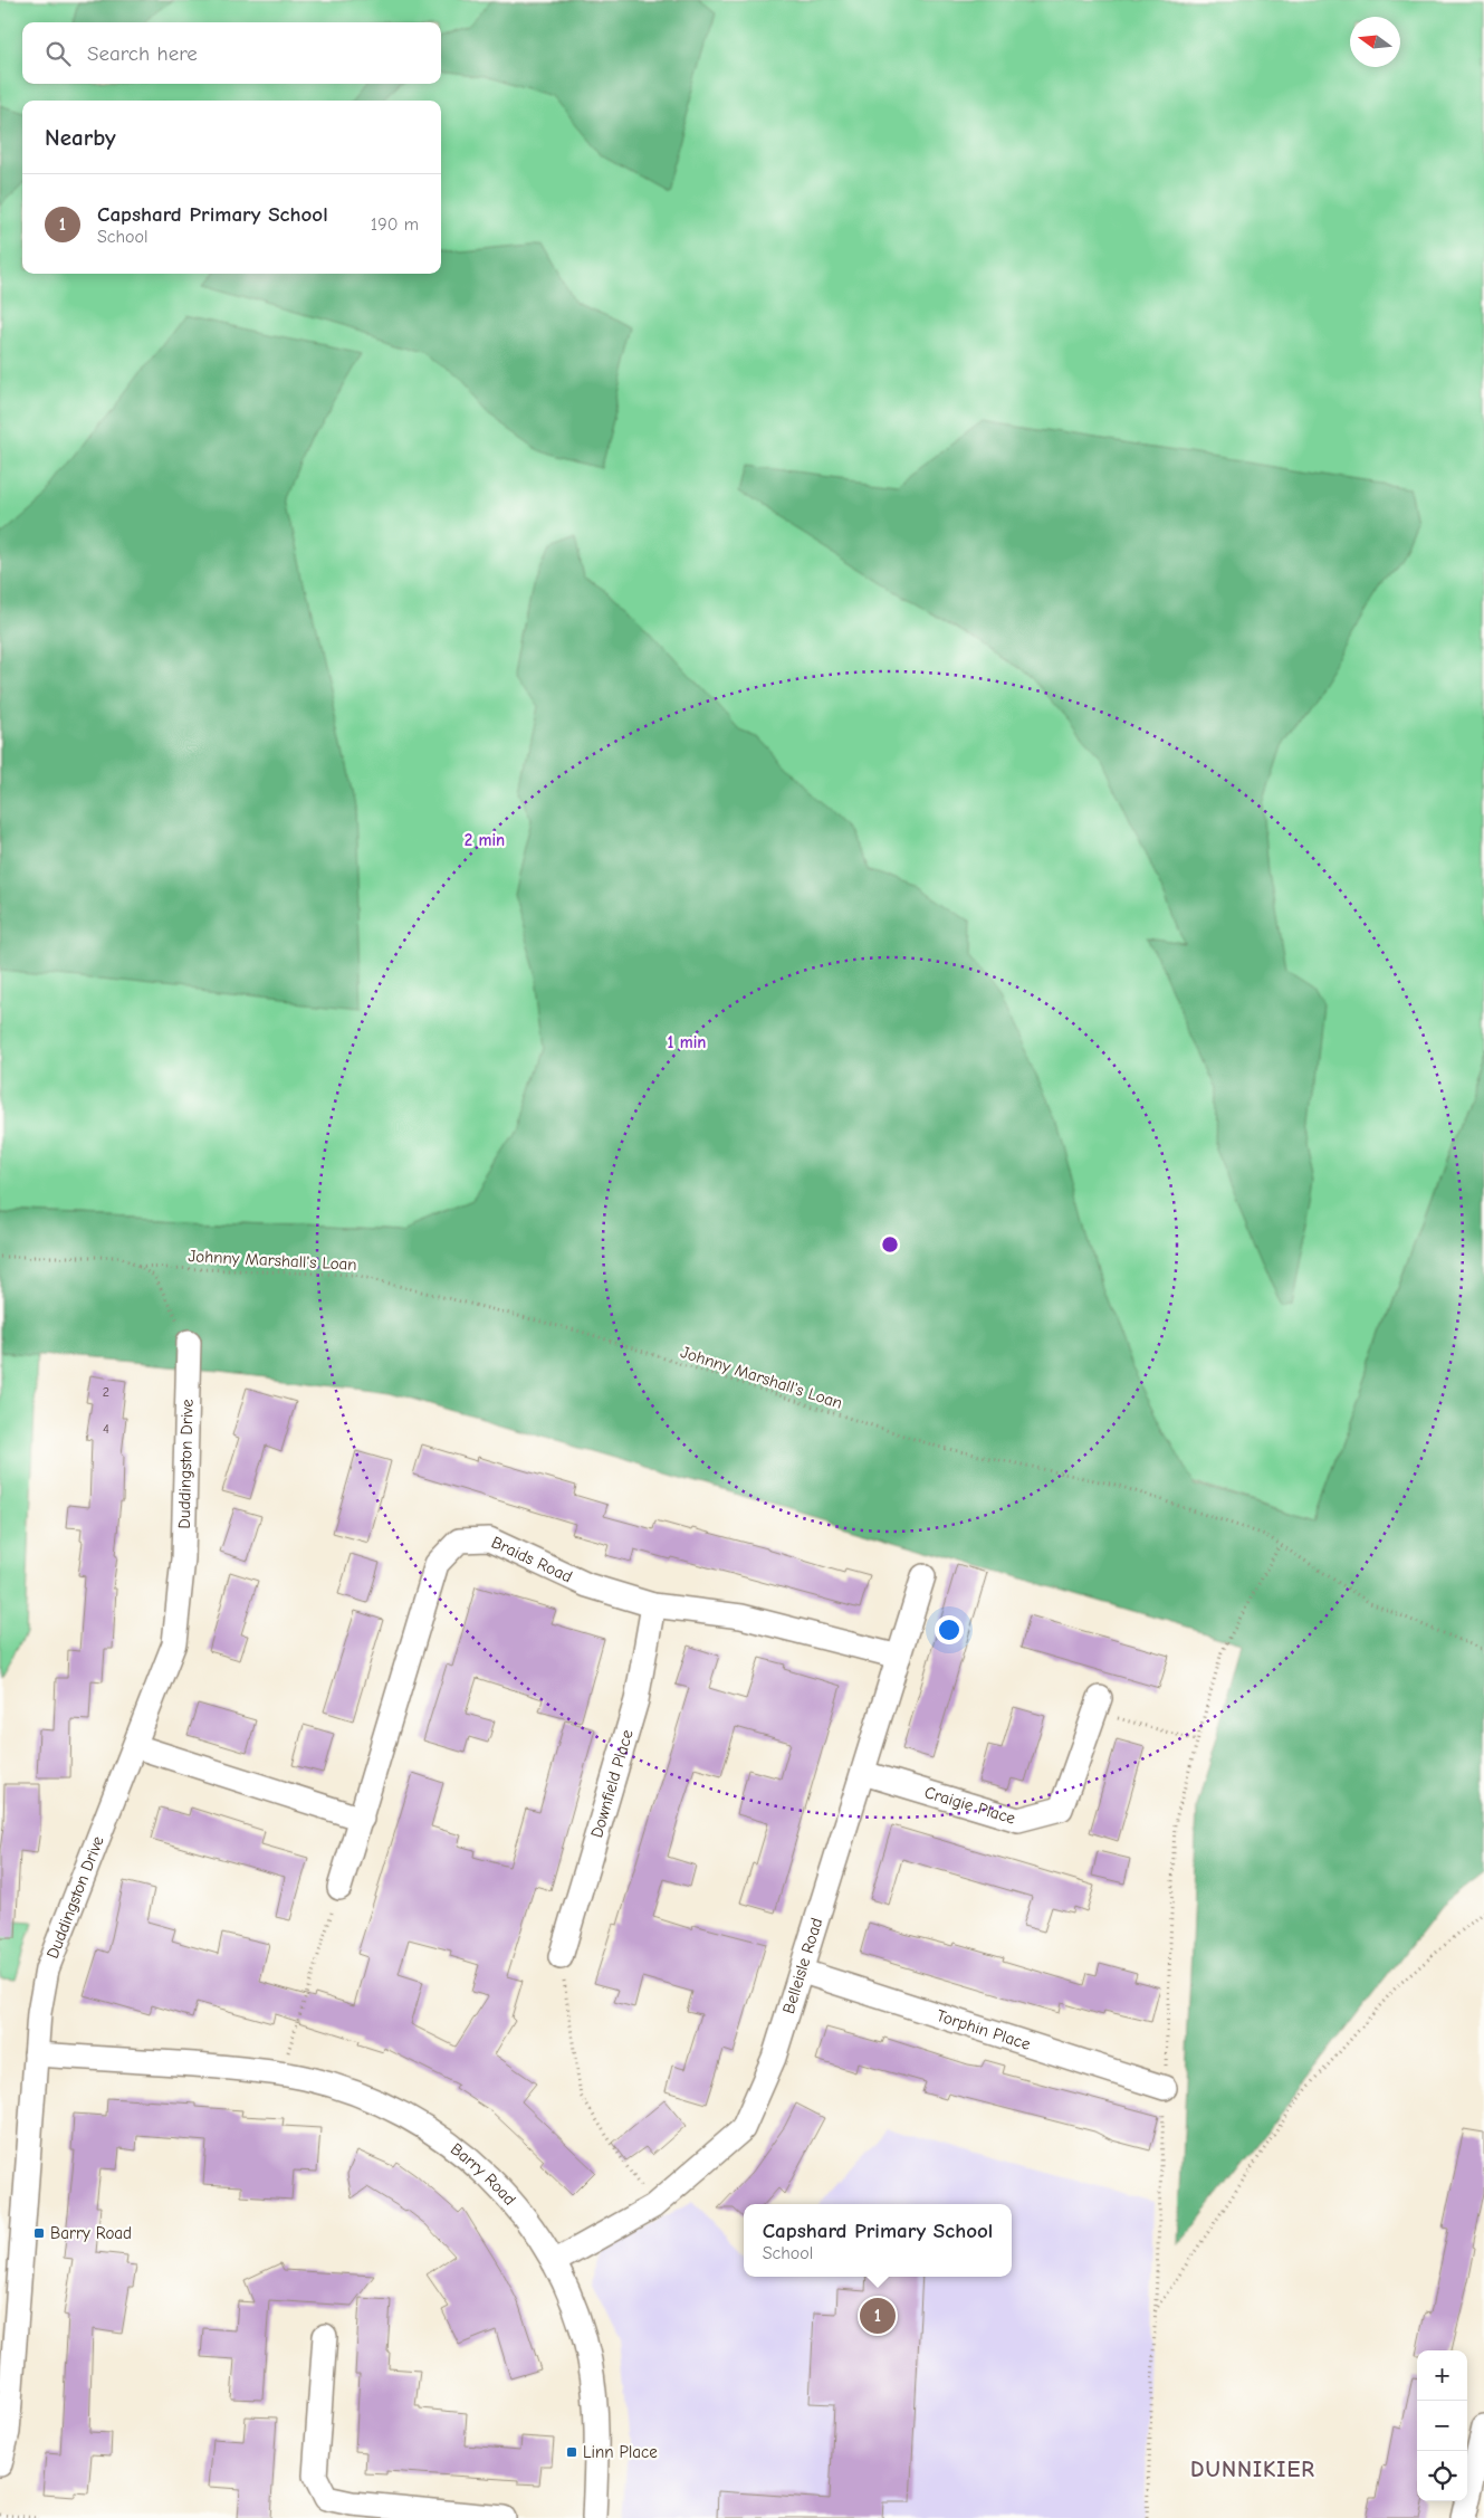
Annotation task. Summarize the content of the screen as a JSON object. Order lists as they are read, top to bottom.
{
  "streets": {
    "street": [
      "Duddingston Drive",
      "Braids Road",
      "Downfield Place",
      "Craigie Place",
      "Belleisle Road",
      "Torphin Place",
      "Barry Road"
    ],
    "path": ["Johnny Marshall's Loan"]
  },
  "crossings": [
    ["Duddingston Drive", "Barry Road"],
    ["Braids Road", "Downfield Place"],
    ["Braids Road", "Belleisle Road"],
    ["Craigie Place", "Belleisle Road"],
    ["Belleisle Road", "Torphin Place"],
    ["Belleisle Road", "Barry Road"]
  ],
  "districts": ["DUNNIKIER"],
  "places": {
    "transit": ["Barry Road", "Linn Place"]
  },
  "house_numbers": ["2", "4"],
  "north": "left",
  "page": {
    "search": "Search here",
    "heading": "Nearby",
    "list": [
      {
        "mark": "1",
        "name": "Capshard Primary School",
        "note": "School",
        "value": "190 m"
      }
    ],
    "popup": ["Capshard Primary School", "School"],
    "pins": "1",
    "map_buttons": ["+", "−"]
  },
  "rings": ["2 min", "1 min"]
}
